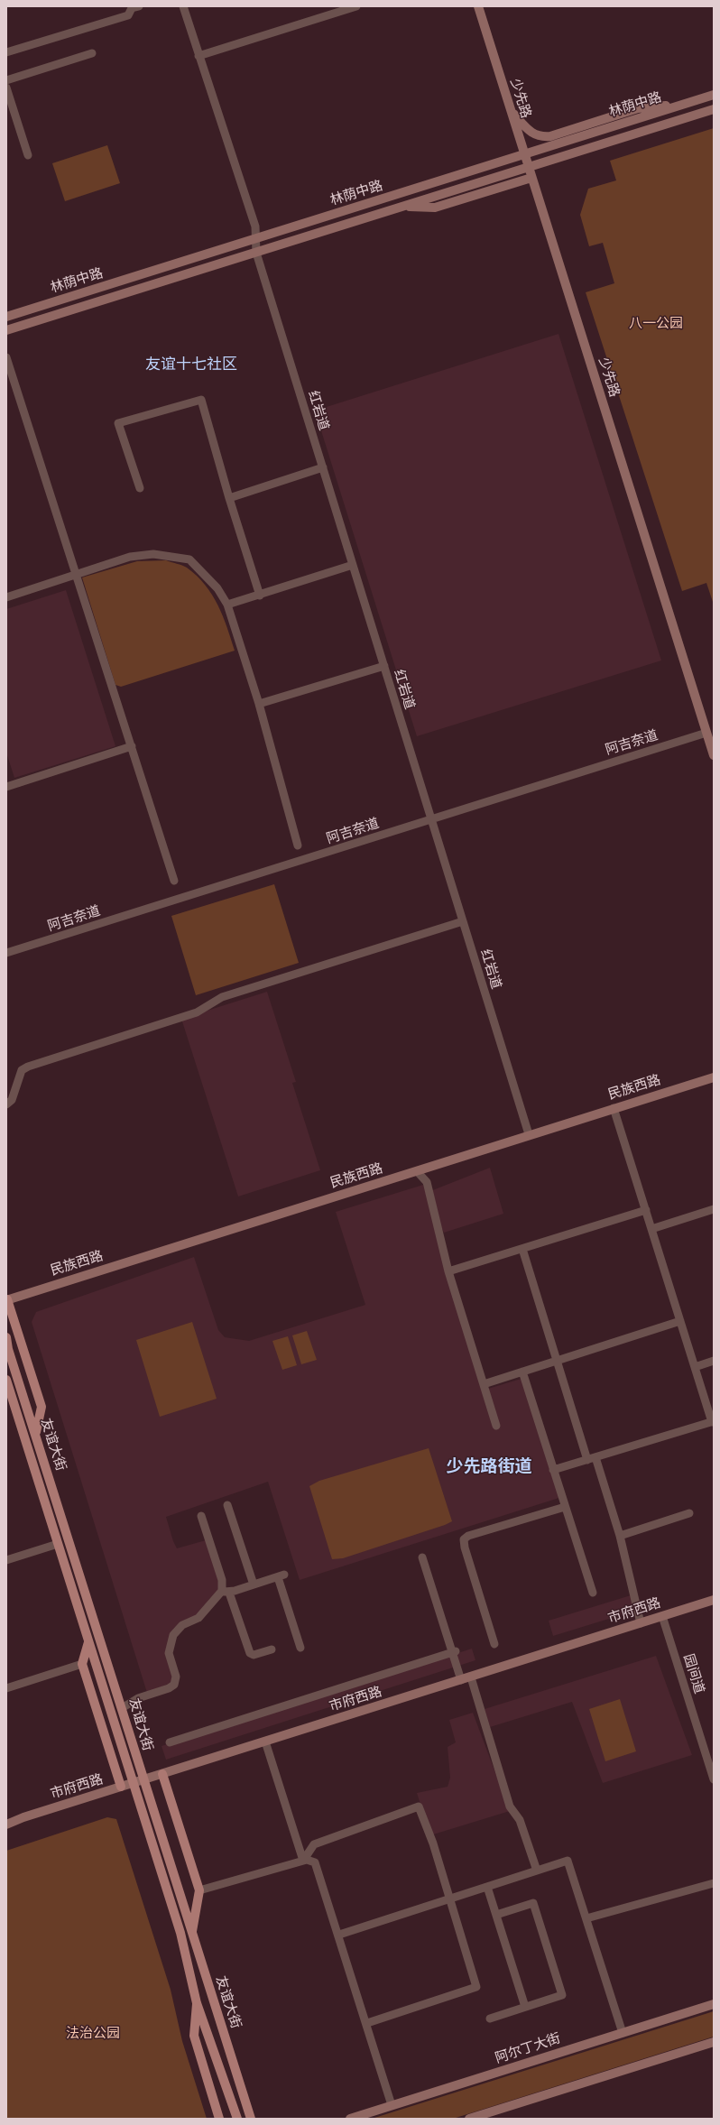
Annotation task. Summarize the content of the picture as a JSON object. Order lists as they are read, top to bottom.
{
  "streets": {
    "main road": [
      "少先路",
      "林荫中路",
      "民族西路",
      "友谊大街",
      "市府西路",
      "阿尔丁大街"
    ],
    "street": ["红岩道", "阿吉奈道", "园间道"]
  },
  "crossings": [
    ["少先路", "林荫中路"],
    ["少先路", "阿吉奈道"],
    ["林荫中路", "红岩道"],
    ["红岩道", "阿吉奈道"],
    ["红岩道", "民族西路"],
    ["友谊大街", "市府西路"],
    ["市府西路", "园间道"]
  ],
  "districts": ["友谊十七社区", "少先路街道"],
  "parks": ["八一公园", "法治公园"]
}
